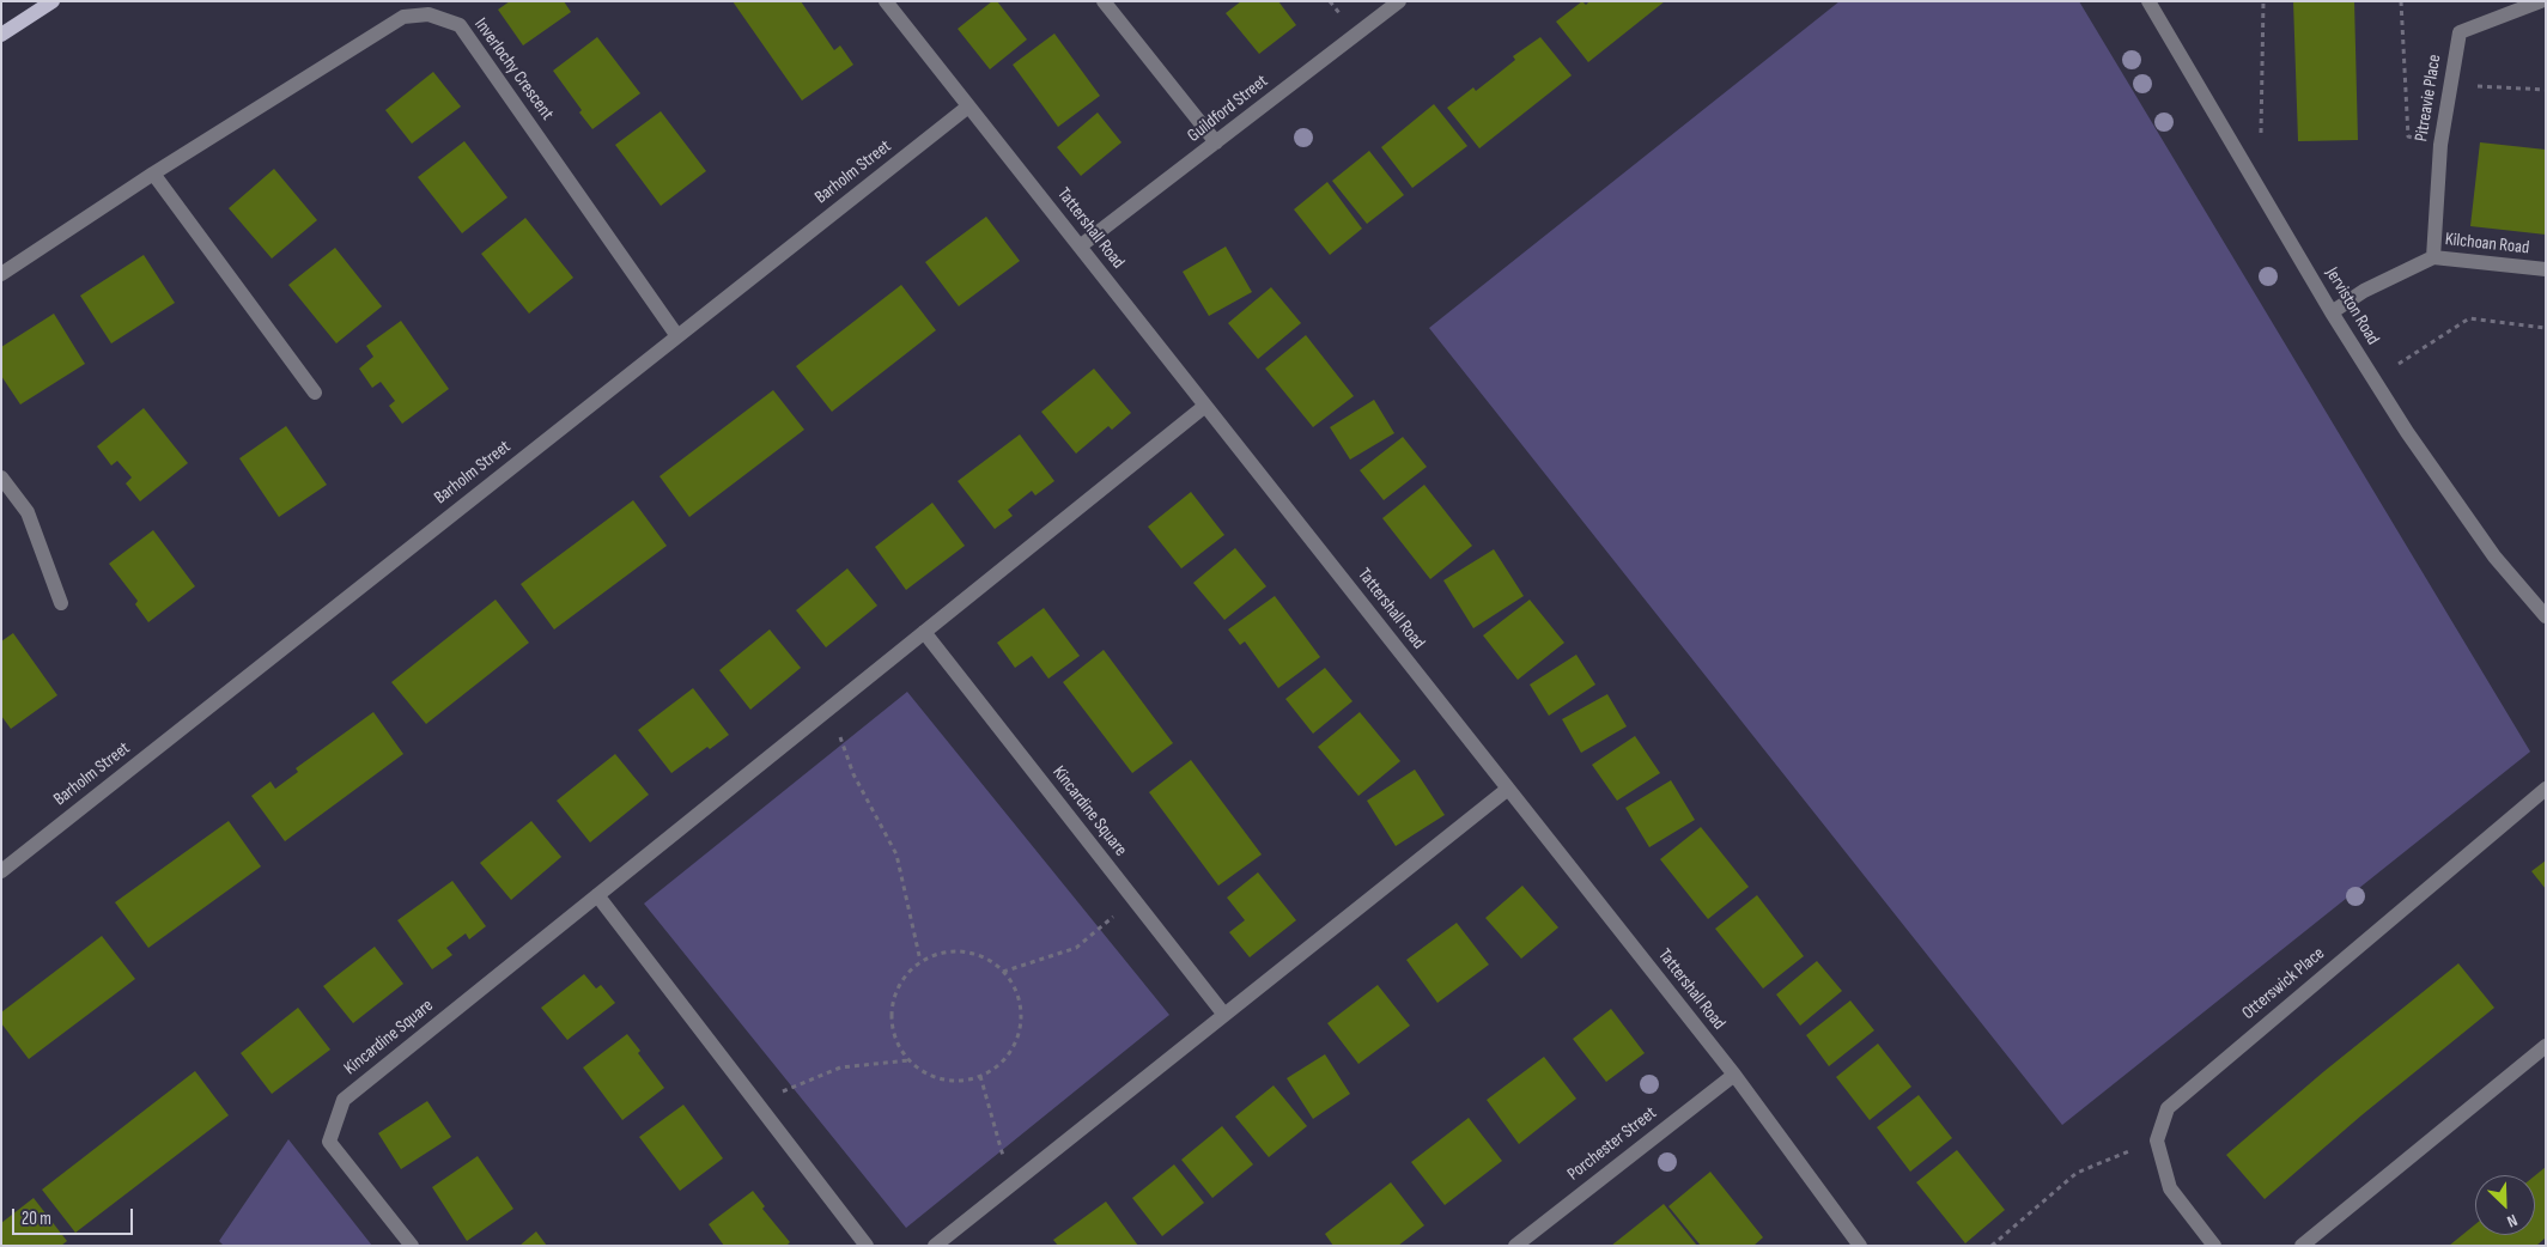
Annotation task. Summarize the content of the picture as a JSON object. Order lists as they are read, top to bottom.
{
  "streets": {
    "street": [
      "Inverlochy Crescent",
      "Pitreavie Place",
      "Guildford Street",
      "Barholm Street",
      "Tattershall Road",
      "Kilchoan Road",
      "Jerviston Road",
      "Kincardine Square",
      "Otterswick Place",
      "Porchester Street"
    ]
  },
  "crossings": [
    ["Inverlochy Crescent", "Barholm Street"],
    ["Pitreavie Place", "Kilchoan Road"],
    ["Guildford Street", "Tattershall Road"],
    ["Barholm Street", "Tattershall Road"],
    ["Tattershall Road", "Kincardine Square"],
    ["Tattershall Road", "Porchester Street"],
    ["Kilchoan Road", "Jerviston Road"]
  ],
  "scale_bar": "20 m",
  "north": "bottom right"
}
